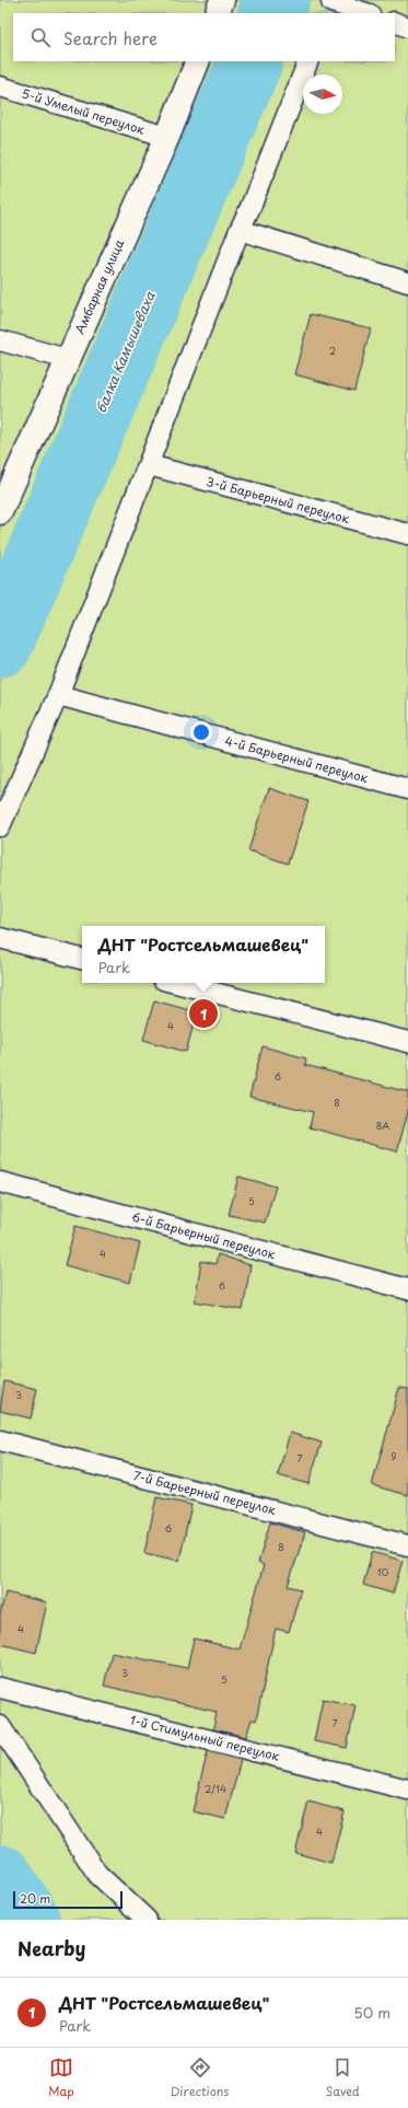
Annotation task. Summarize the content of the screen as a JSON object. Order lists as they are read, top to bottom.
{
  "streets": {
    "street": ["Амбарная улица"],
    "lane": [
      "5-й Умелый переулок",
      "3-й Барьерный переулок",
      "4-й Барьерный переулок",
      "6-й Барьерный переулок",
      "7-й Барьерный переулок",
      "1-й Стимульный переулок"
    ]
  },
  "crossings": [
    ["5-й Умелый переулок", "Амбарная улица"]
  ],
  "water": ["балка Камышеваха"],
  "house_numbers": [
    "2",
    "4",
    "6",
    "8",
    "8А",
    "5",
    "4",
    "6",
    "3",
    "9",
    "7",
    "6",
    "8",
    "10",
    "4",
    "3",
    "5",
    "7",
    "2/14",
    "4"
  ],
  "scale_bar": "20 m",
  "north": "right",
  "page": {
    "search": "Search here",
    "popup": ["ДНТ \"Ростсельмашевец\"", "Park"],
    "pins": "1",
    "scale": "20 m",
    "heading": "Nearby",
    "list": [
      {
        "mark": "1",
        "name": "ДНТ \"Ростсельмашевец\"",
        "note": "Park",
        "value": "50 m"
      }
    ],
    "nav": ["Map", "Directions", "Saved"]
  }
}
